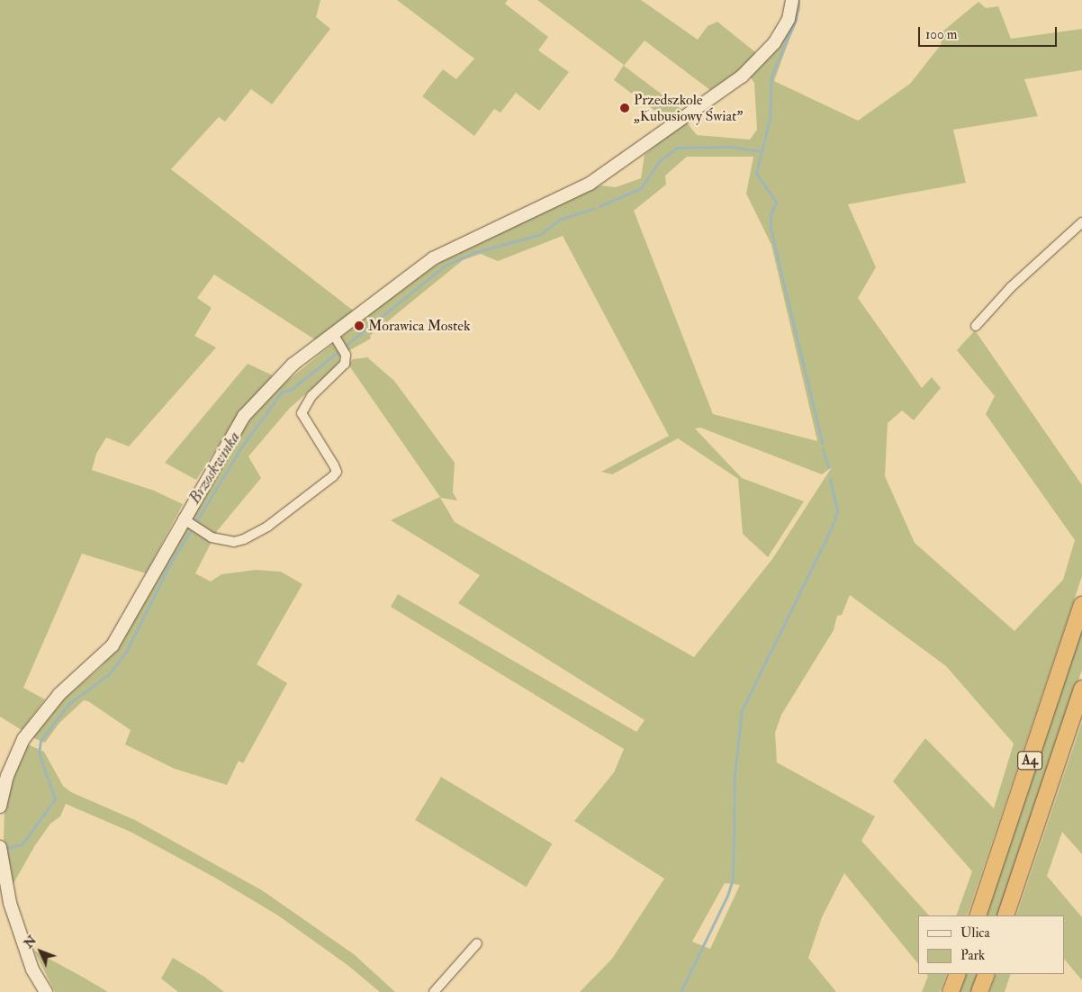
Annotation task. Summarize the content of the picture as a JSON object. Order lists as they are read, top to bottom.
{
  "streets": {
    "highway": ["A4"]
  },
  "water": ["Brzoskwinka"],
  "places": ["Przedszkole „Kubusiowy Świat”", "Morawica Mostek"],
  "legend": ["Ulica", "Park"],
  "scale_bar": "100 m",
  "north": "top left"
}
